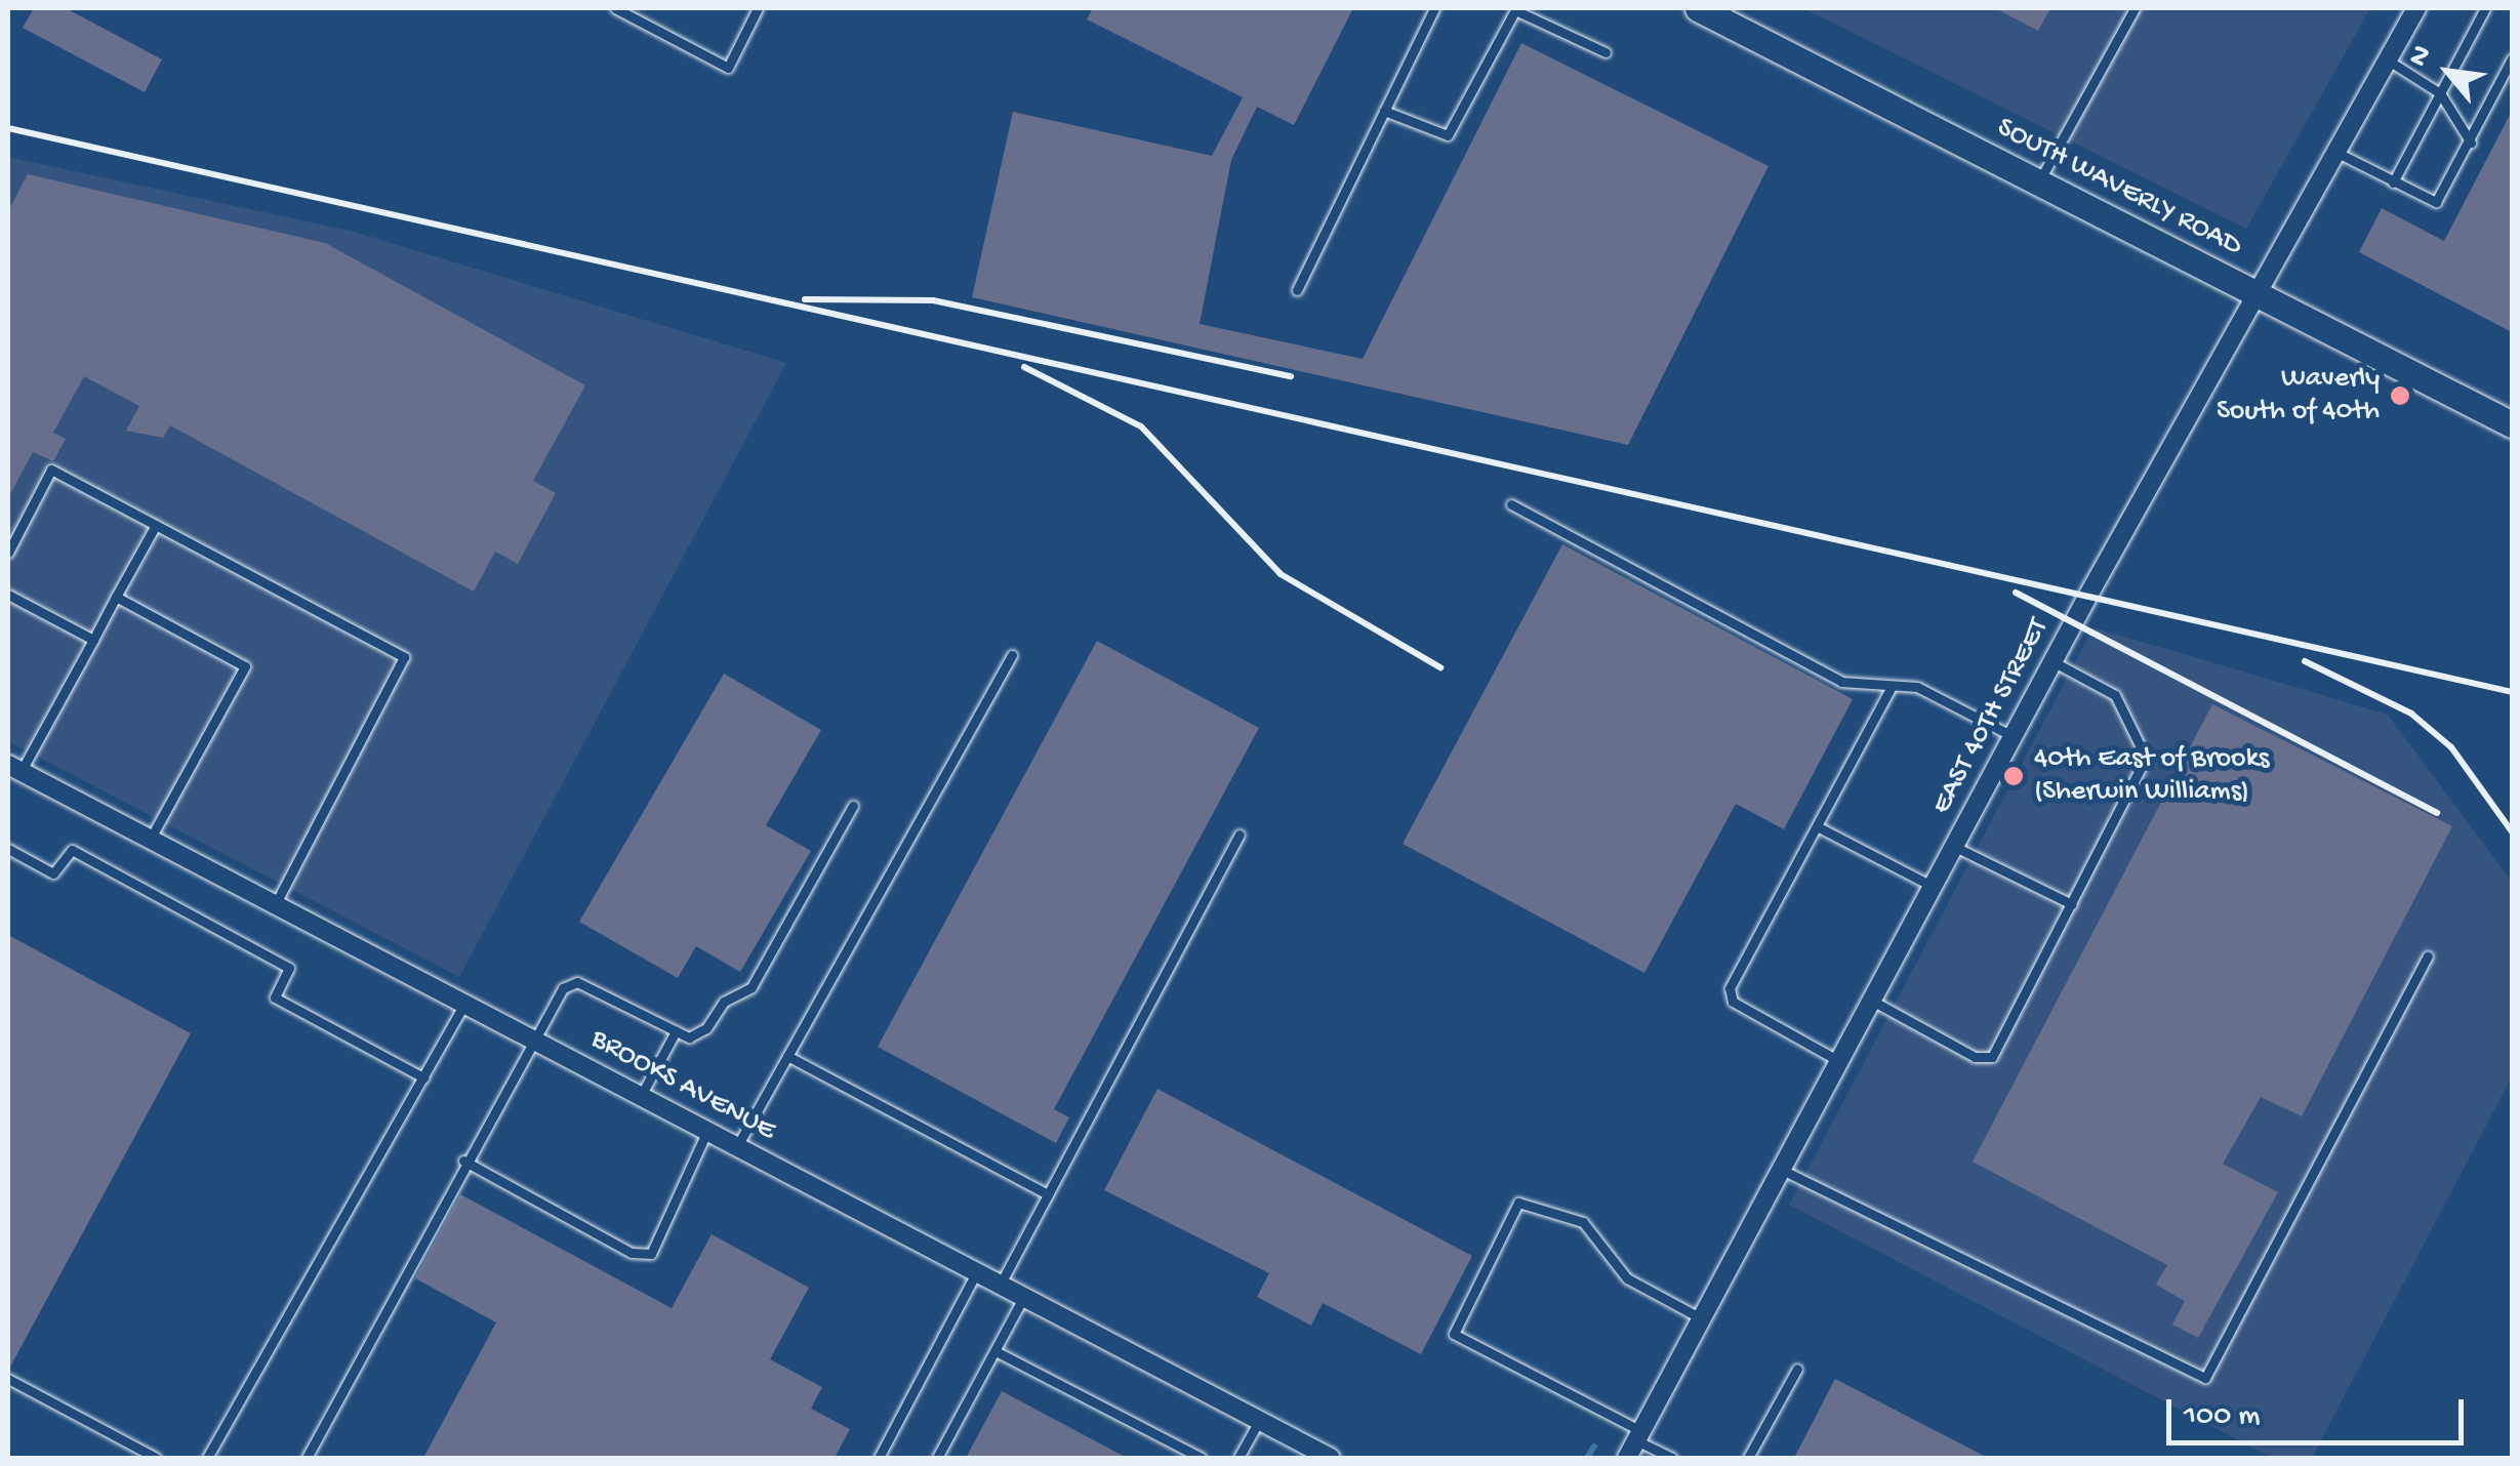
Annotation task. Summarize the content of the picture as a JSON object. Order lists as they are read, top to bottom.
{
  "streets": {
    "main road": ["SOUTH WAVERLY ROAD"],
    "street": ["EAST 40TH STREET", "BROOKS AVENUE"]
  },
  "crossings": [
    ["SOUTH WAVERLY ROAD", "EAST 40TH STREET"]
  ],
  "places": ["Waverly South of 40th", "40th East of Brooks (Sherwin Williams)"],
  "scale_bar": "100 m",
  "north": "top left"
}
